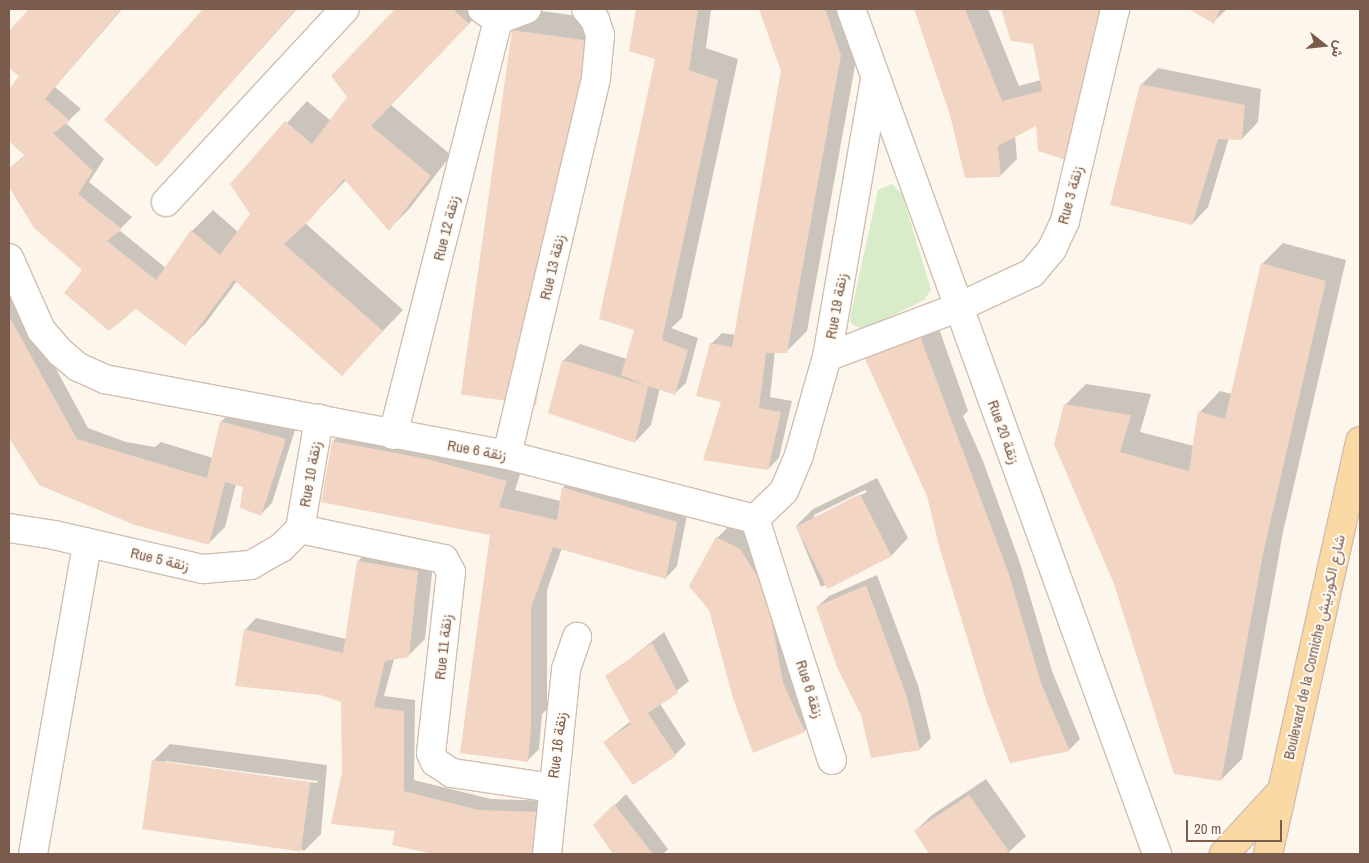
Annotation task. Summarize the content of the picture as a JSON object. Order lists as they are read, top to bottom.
{
  "streets": {
    "main road": ["Boulevard de la Corniche شارع الكورنيش"],
    "street": [
      "Rue 3 زنقة",
      "Rue 12 زنقة",
      "Rue 13 زنقة",
      "Rue 19 زنقة",
      "Rue 20 زنقة",
      "Rue 6 زنقة",
      "Rue 10 زنقة",
      "Rue 5 زنقة",
      "Rue 11 زنقة",
      "Rue 16 زنقة"
    ]
  },
  "crossings": [
    ["Rue 3 زنقة", "Rue 19 زنقة"],
    ["Rue 3 زنقة", "Rue 20 زنقة"],
    ["Rue 12 زنقة", "Rue 6 زنقة"],
    ["Rue 13 زنقة", "Rue 6 زنقة"],
    ["Rue 19 زنقة", "Rue 20 زنقة"],
    ["Rue 19 زنقة", "Rue 6 زنقة"],
    ["Rue 6 زنقة", "Rue 10 زنقة"],
    ["Rue 10 زنقة", "Rue 5 زنقة"],
    ["Rue 10 زنقة", "Rue 11 زنقة"],
    ["Rue 5 زنقة", "Rue 11 زنقة"],
    ["Rue 11 زنقة", "Rue 16 زنقة"]
  ],
  "scale_bar": "20 m",
  "north": "right"
}
